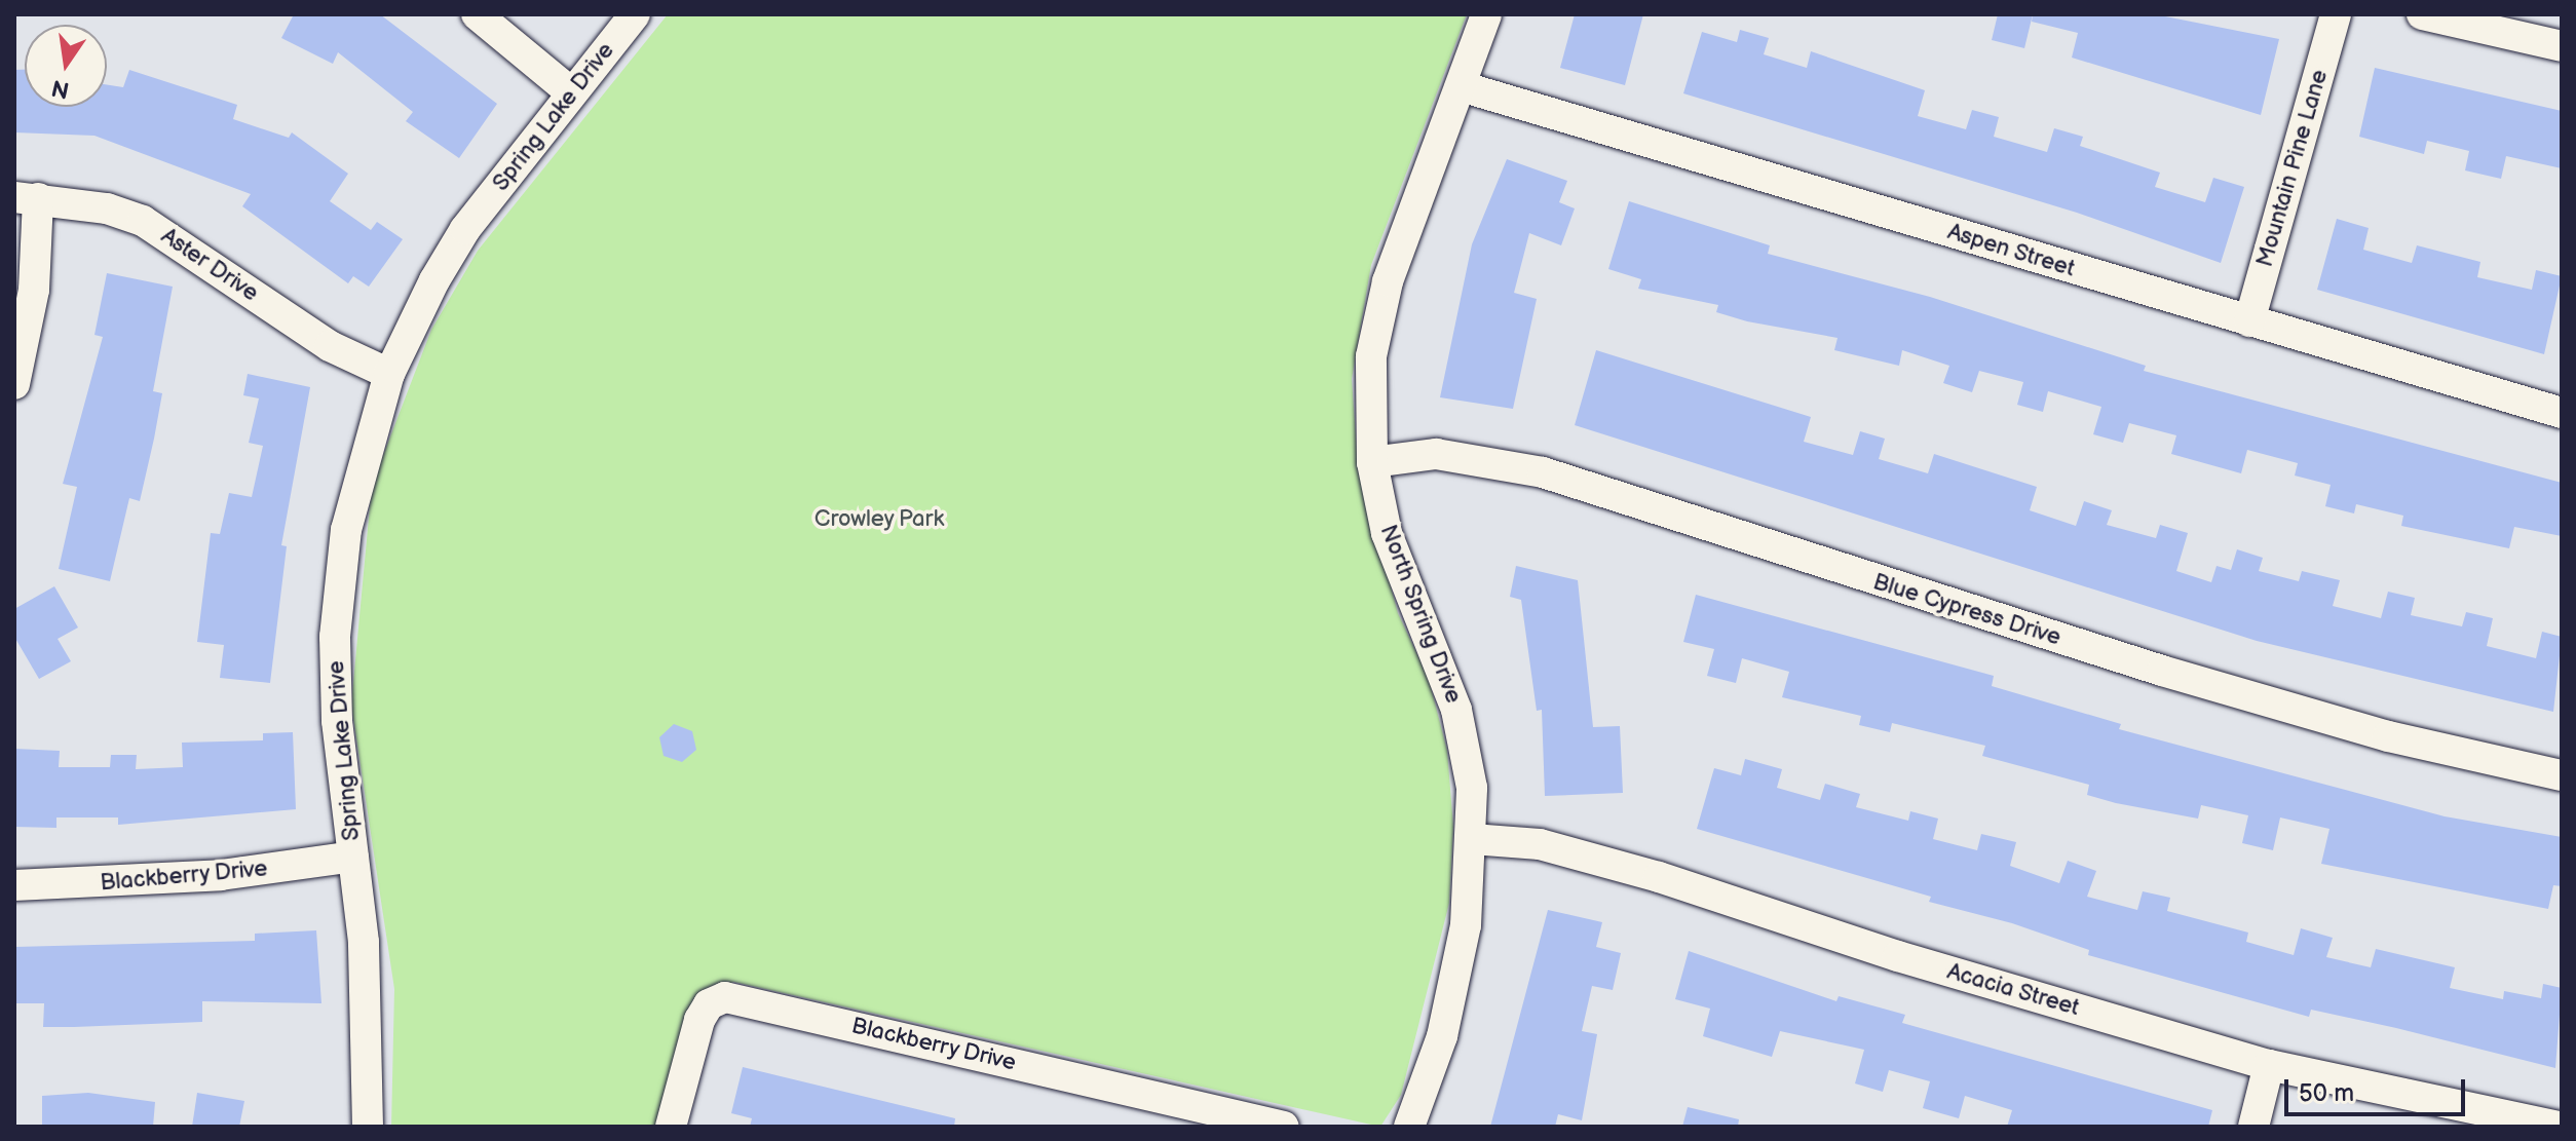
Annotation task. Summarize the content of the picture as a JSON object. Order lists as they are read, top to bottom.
{
  "streets": {
    "street": [
      "Spring Lake Drive",
      "Mountain Pine Lane",
      "Aspen Street",
      "Aster Drive",
      "Blue Cypress Drive",
      "North Spring Drive",
      "Blackberry Drive",
      "Acacia Street"
    ]
  },
  "crossings": [
    ["Spring Lake Drive", "Aster Drive"],
    ["Spring Lake Drive", "Blackberry Drive"],
    ["Mountain Pine Lane", "Aspen Street"],
    ["Aspen Street", "North Spring Drive"],
    ["Blue Cypress Drive", "North Spring Drive"],
    ["North Spring Drive", "Acacia Street"]
  ],
  "parks": ["Crowley Park"],
  "scale_bar": "50 m",
  "north": "bottom"
}
